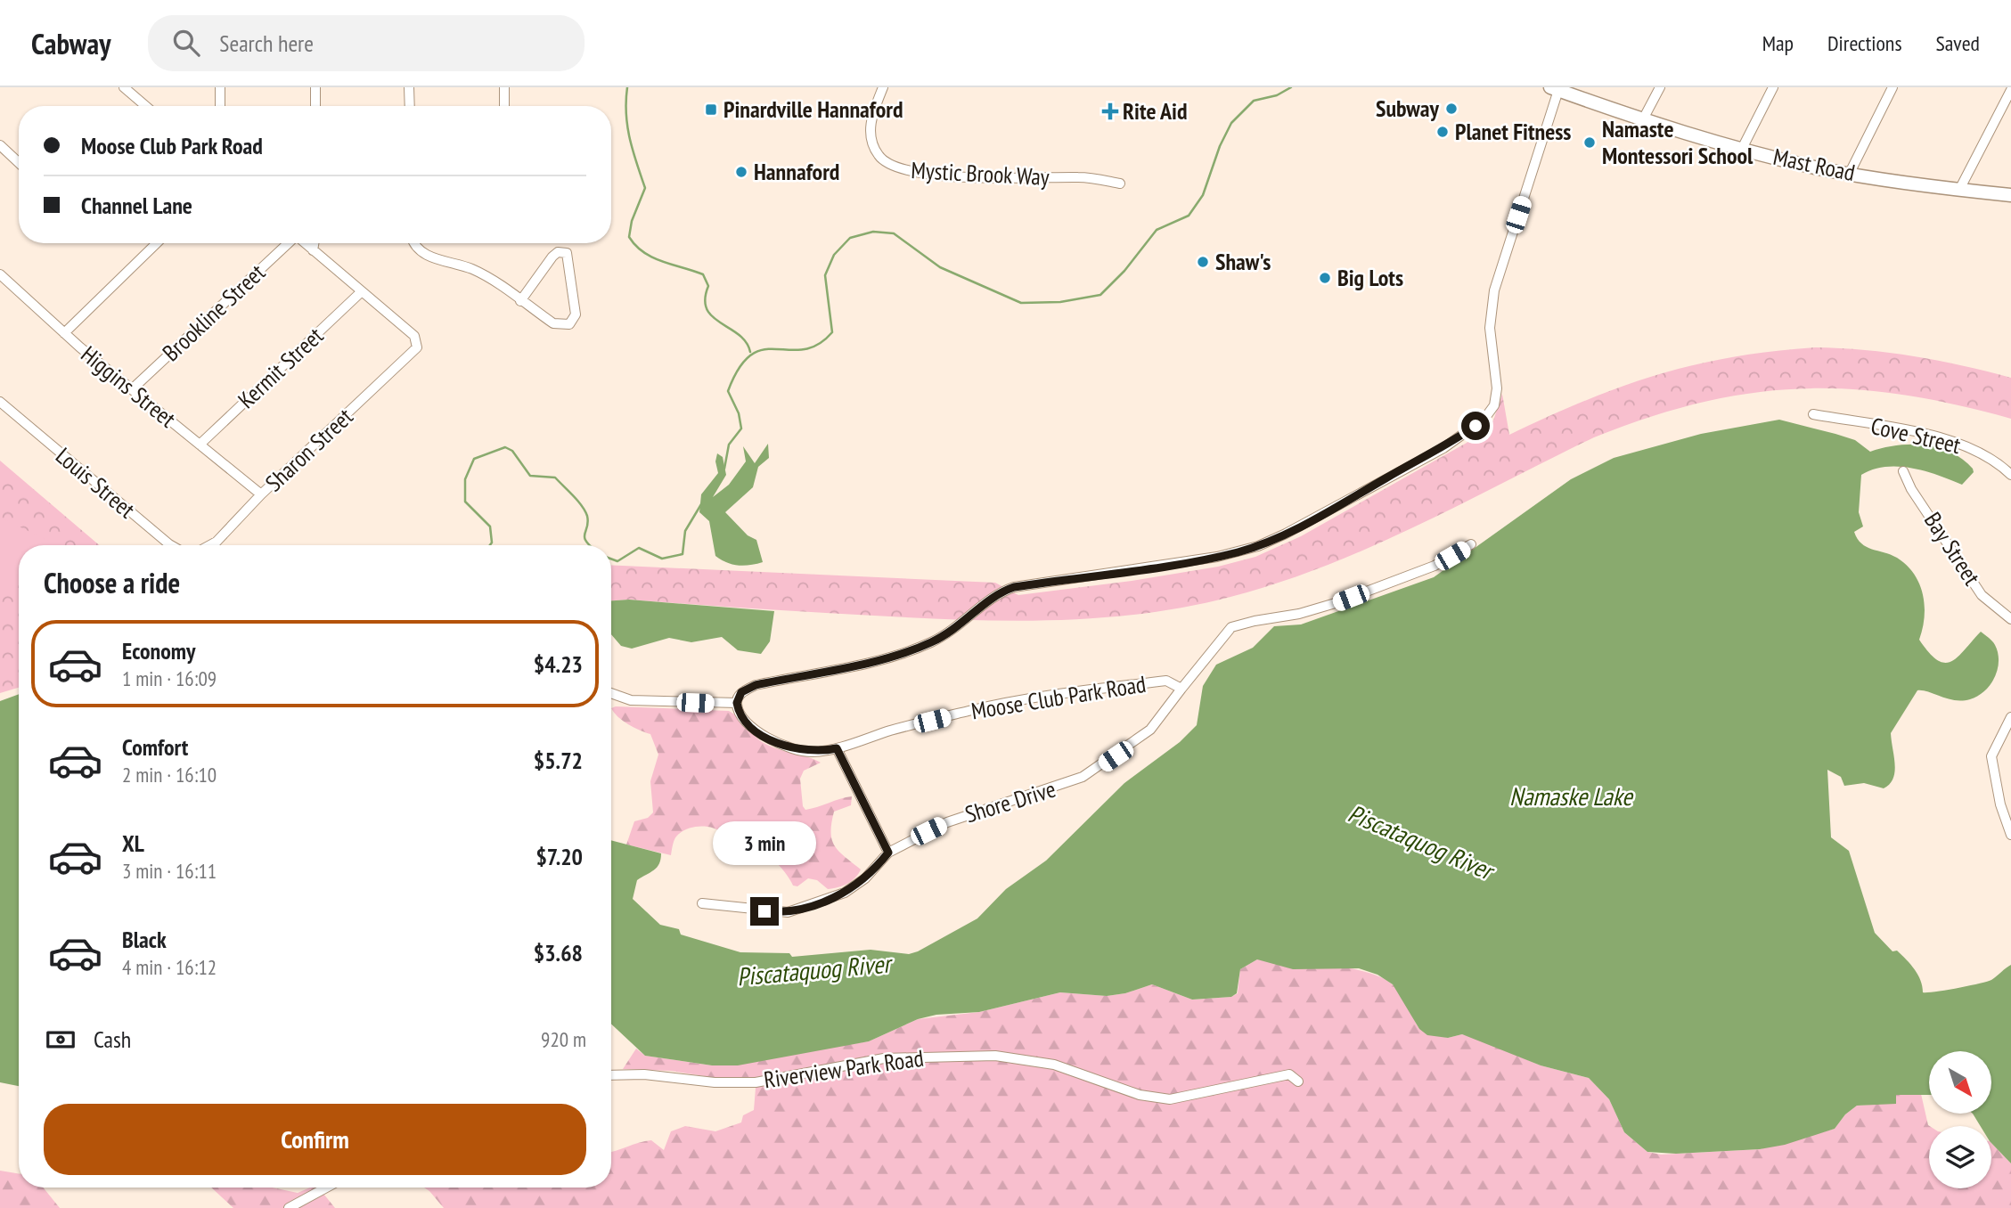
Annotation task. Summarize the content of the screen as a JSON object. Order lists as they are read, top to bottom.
{
  "streets": {
    "main road": ["Mast Road"],
    "street": [
      "Mystic Brook Way",
      "Brookline Street",
      "Kermit Street",
      "Higgins Street",
      "Cove Street",
      "Sharon Street",
      "Louis Street",
      "Bay Street",
      "Moose Club Park Road",
      "Shore Drive",
      "Riverview Park Road"
    ]
  },
  "crossings": [
    ["Brookline Street", "Higgins Street"],
    ["Kermit Street", "Higgins Street"],
    ["Kermit Street", "Sharon Street"],
    ["Higgins Street", "Sharon Street"],
    ["Moose Club Park Road", "Shore Drive"]
  ],
  "water": ["Namaske Lake", "Piscataquog River"],
  "places": {
    "other": [
      "Subway",
      "Planet Fitness",
      "Namaste Montessori School",
      "Hannaford",
      "Shaw's",
      "Big Lots"
    ],
    "transit": ["Pinardville Hannaford"],
    "health": ["Rite Aid"]
  },
  "north": "bottom right",
  "page": {
    "header": "Cabway",
    "search": "Search here",
    "nav": ["Map", "Directions", "Saved"],
    "banner": ["Moose Club Park Road", "Channel Lane"],
    "heading": "Choose a ride",
    "list": [
      {
        "name": "Economy",
        "note": "1 min · 16:09",
        "value": "$4.23"
      },
      {
        "name": "Comfort",
        "note": "2 min · 16:10",
        "value": "$5.72"
      },
      {
        "name": "XL",
        "note": "3 min · 16:11",
        "value": "$7.20"
      },
      {
        "name": "Black",
        "note": "4 min · 16:12",
        "value": "$3.68"
      }
    ],
    "bubble": "3 min",
    "pay": ["Cash", "920 m"],
    "buttons": "Confirm"
  }
}
